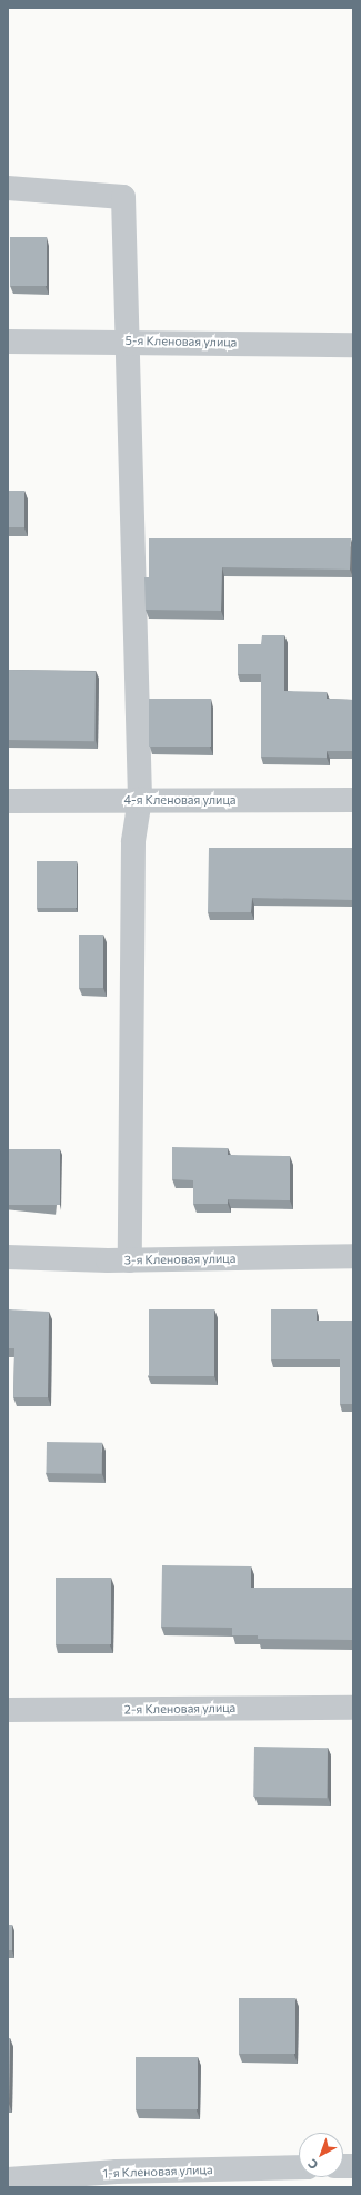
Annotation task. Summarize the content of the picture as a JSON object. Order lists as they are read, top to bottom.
{
  "streets": {
    "street": [
      "5-я Кленовая улица",
      "4-я Кленовая улица",
      "3-я Кленовая улица",
      "2-я Кленовая улица",
      "1-я Кленовая улица"
    ]
  },
  "north": "bottom left"
}
